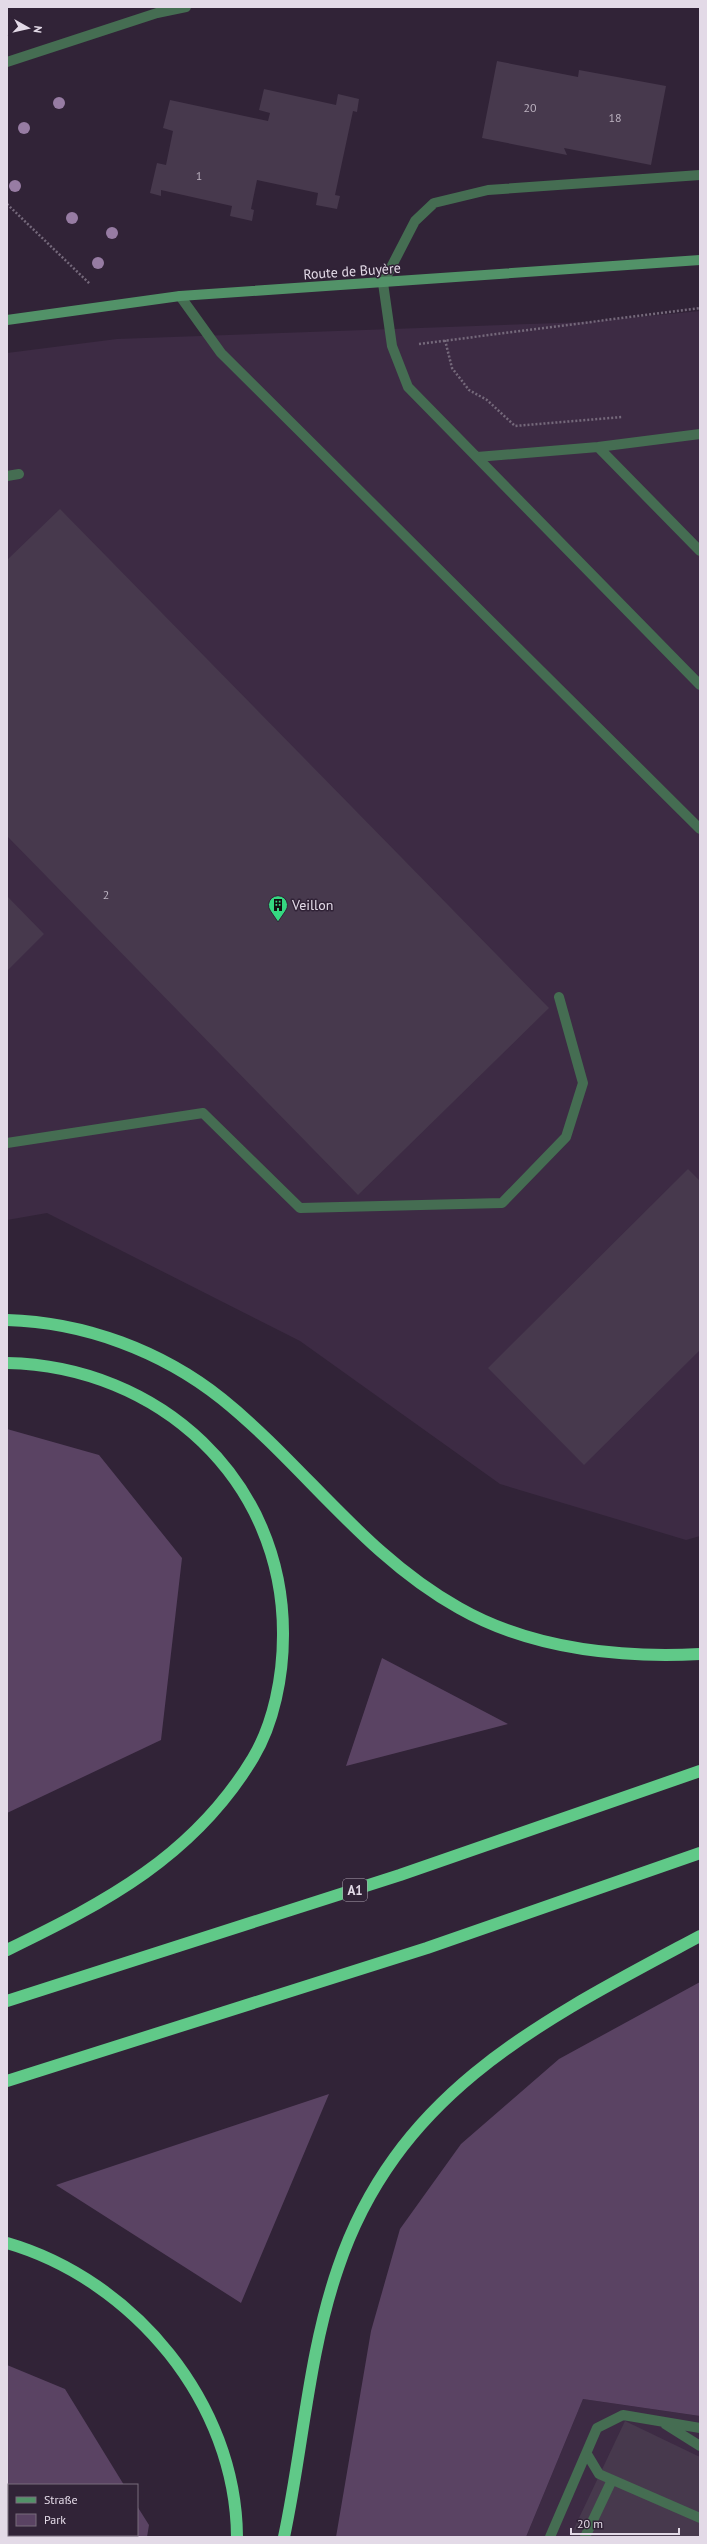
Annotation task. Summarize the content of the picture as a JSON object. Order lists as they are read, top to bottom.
{
  "streets": {
    "highway": ["A1"],
    "main road": ["Route de Buyère"]
  },
  "places": {
    "building": ["Veillon"]
  },
  "house_numbers": [
    "20",
    "18",
    "1",
    "2"
  ],
  "legend": ["Straße", "Park"],
  "scale_bar": "20 m",
  "north": "right"
}
